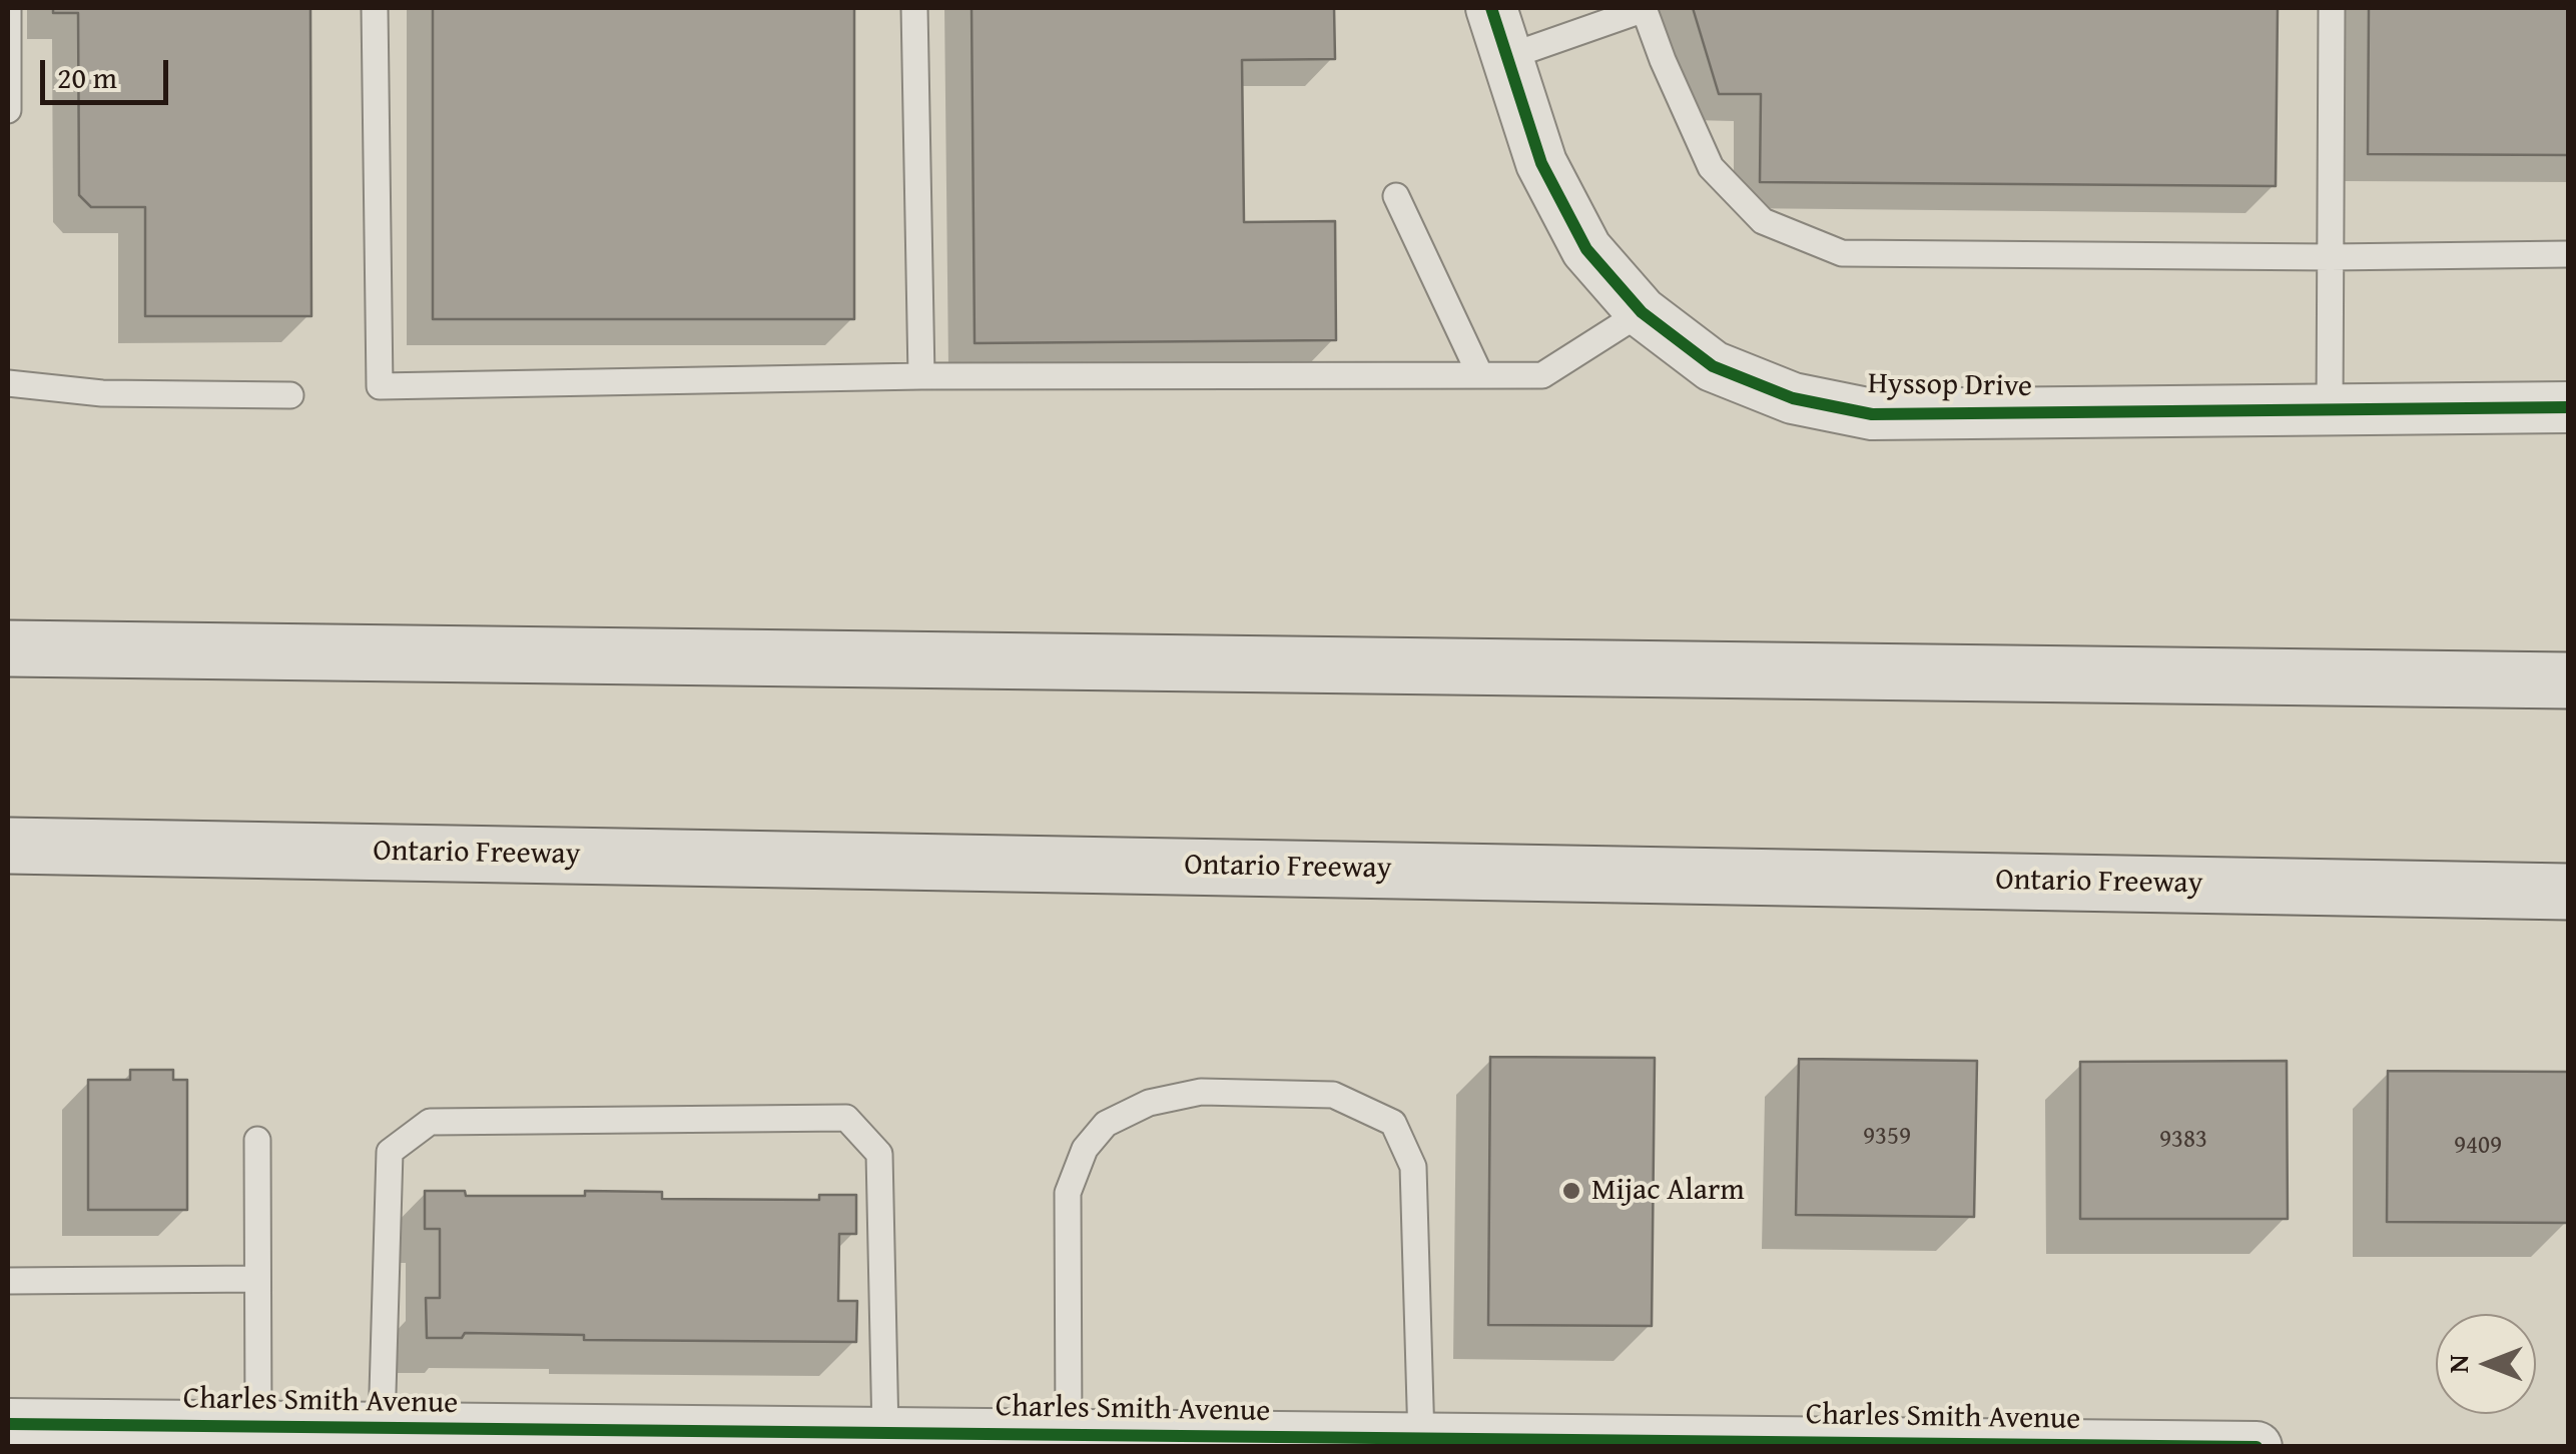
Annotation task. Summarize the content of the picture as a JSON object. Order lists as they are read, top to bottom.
{
  "streets": {
    "highway": ["Ontario Freeway"],
    "street": ["Hyssop Drive", "Charles Smith Avenue"]
  },
  "places": ["Mijac Alarm"],
  "house_numbers": ["9359", "9383", "9409"],
  "scale_bar": "20 m",
  "north": "left"
}
